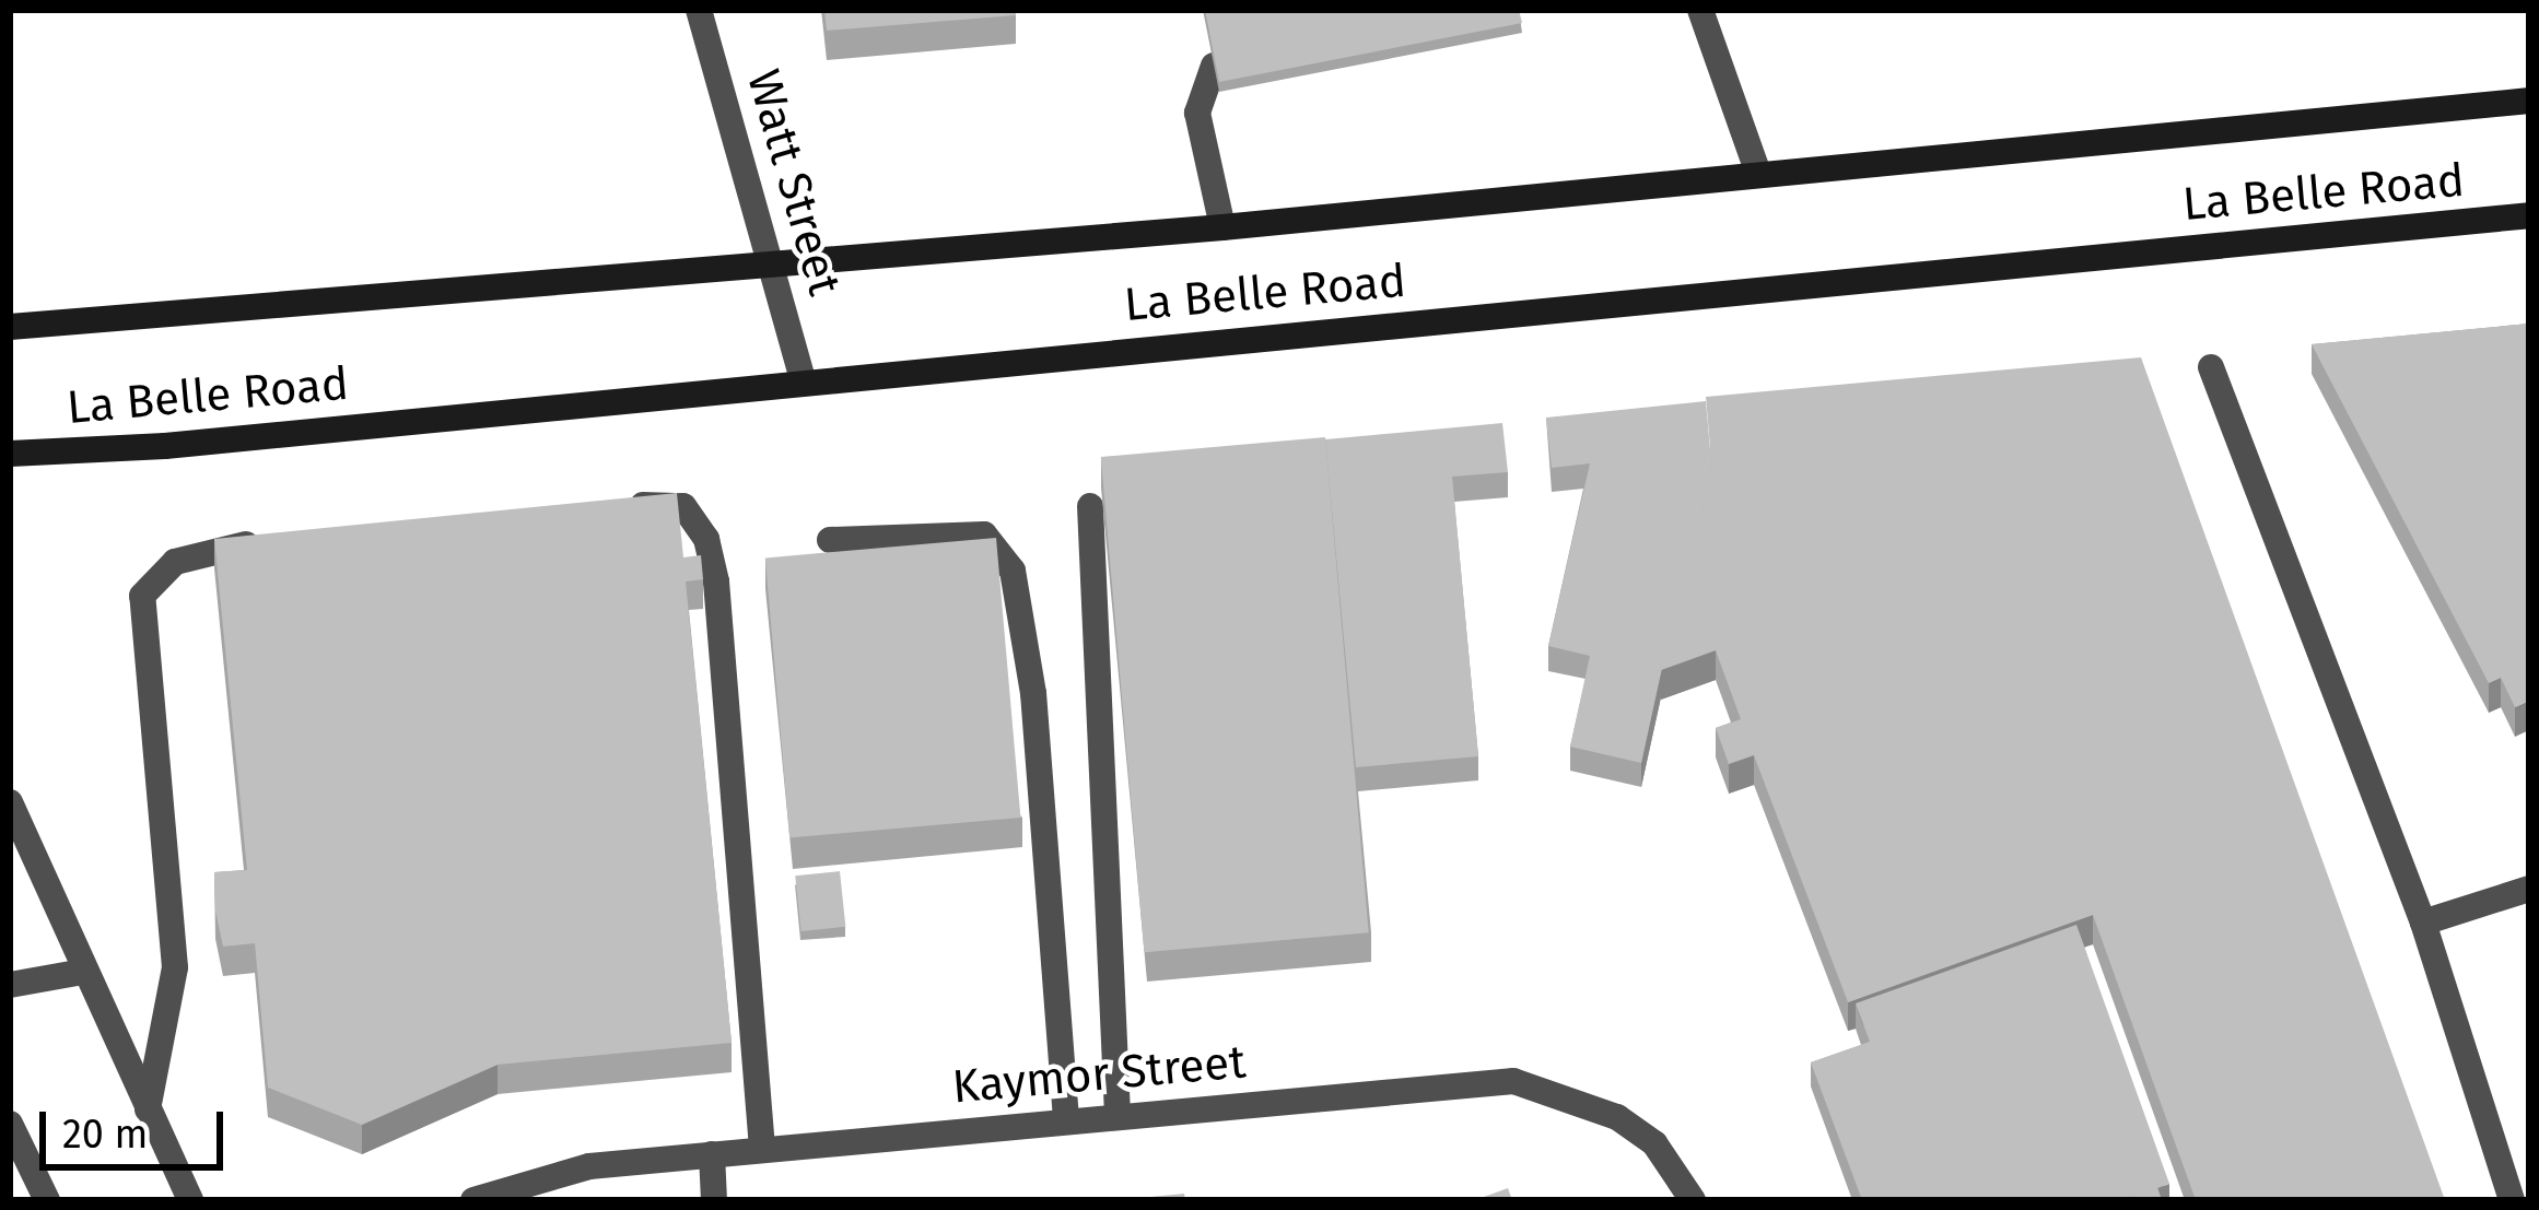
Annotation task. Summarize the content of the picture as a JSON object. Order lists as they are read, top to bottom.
{
  "streets": {
    "main road": ["La Belle Road"],
    "street": ["Watt Street", "Kaymor Street"]
  },
  "crossings": [
    ["Watt Street", "La Belle Road"]
  ],
  "scale_bar": "20 m"
}
